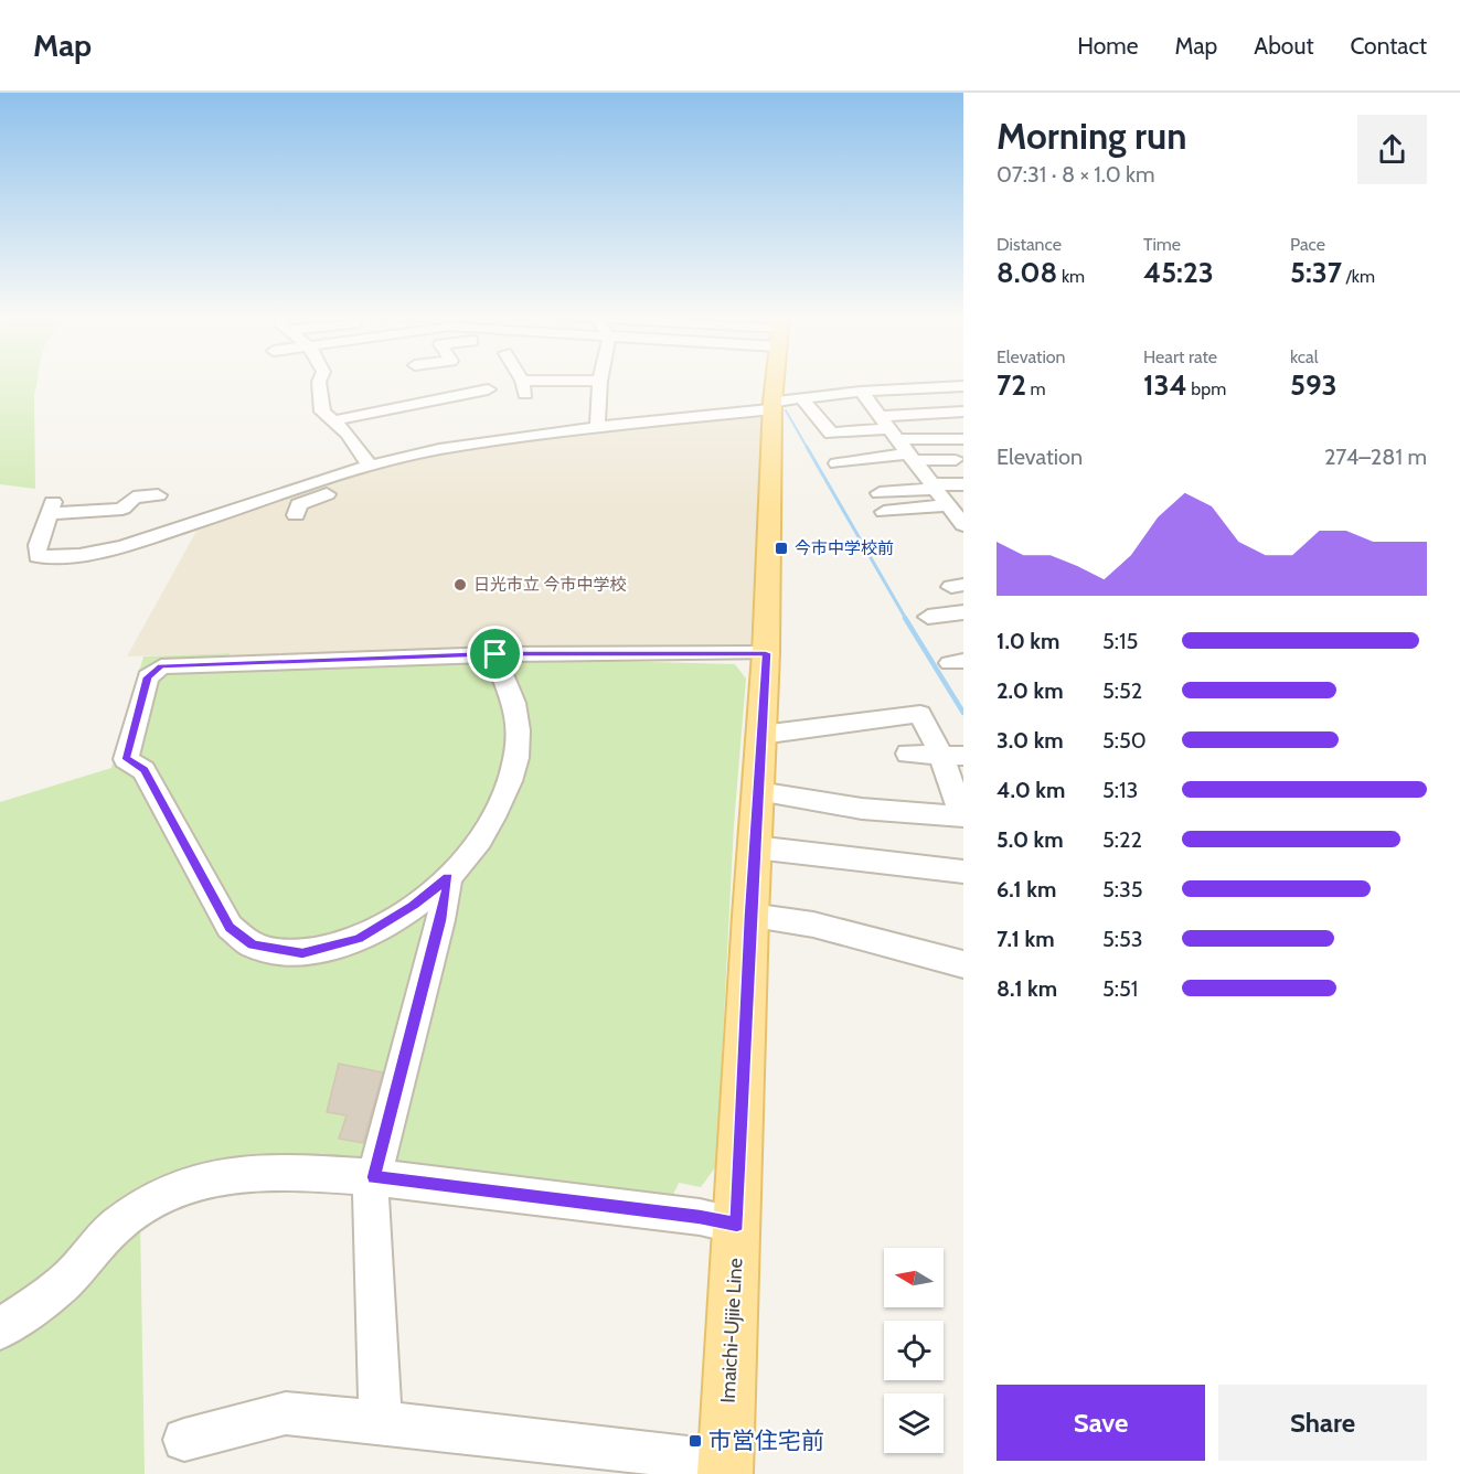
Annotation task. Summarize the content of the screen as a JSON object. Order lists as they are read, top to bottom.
{
  "streets": {
    "main road": ["Imaichi-Ujiie Line"]
  },
  "places": {
    "transit": ["今市中学校前", "市営住宅前"],
    "other": ["日光市立 今市中学校"]
  },
  "north": "left",
  "page": {
    "header": "Map",
    "nav": [
      "Home",
      "Map",
      "About",
      "Contact"
    ],
    "heading": ["Morning run", "07:31 · 8 × 1.0 km"],
    "stats": [
      ["Distance", "8.08 km"],
      ["Time", "45:23"],
      ["Pace", "5:37 /km"],
      ["Elevation", "72 m"],
      ["Heart rate", "134 bpm"],
      ["kcal", "593"]
    ],
    "chart": ["Elevation", "274–281 m"],
    "list": [
      {
        "name": "1.0 km",
        "note": "5:15"
      },
      {
        "name": "2.0 km",
        "note": "5:52"
      },
      {
        "name": "3.0 km",
        "note": "5:50"
      },
      {
        "name": "4.0 km",
        "note": "5:13"
      },
      {
        "name": "5.0 km",
        "note": "5:22"
      },
      {
        "name": "6.1 km",
        "note": "5:35"
      },
      {
        "name": "7.1 km",
        "note": "5:53"
      },
      {
        "name": "8.1 km",
        "note": "5:51"
      }
    ],
    "buttons": ["Save", "Share"]
  }
}
